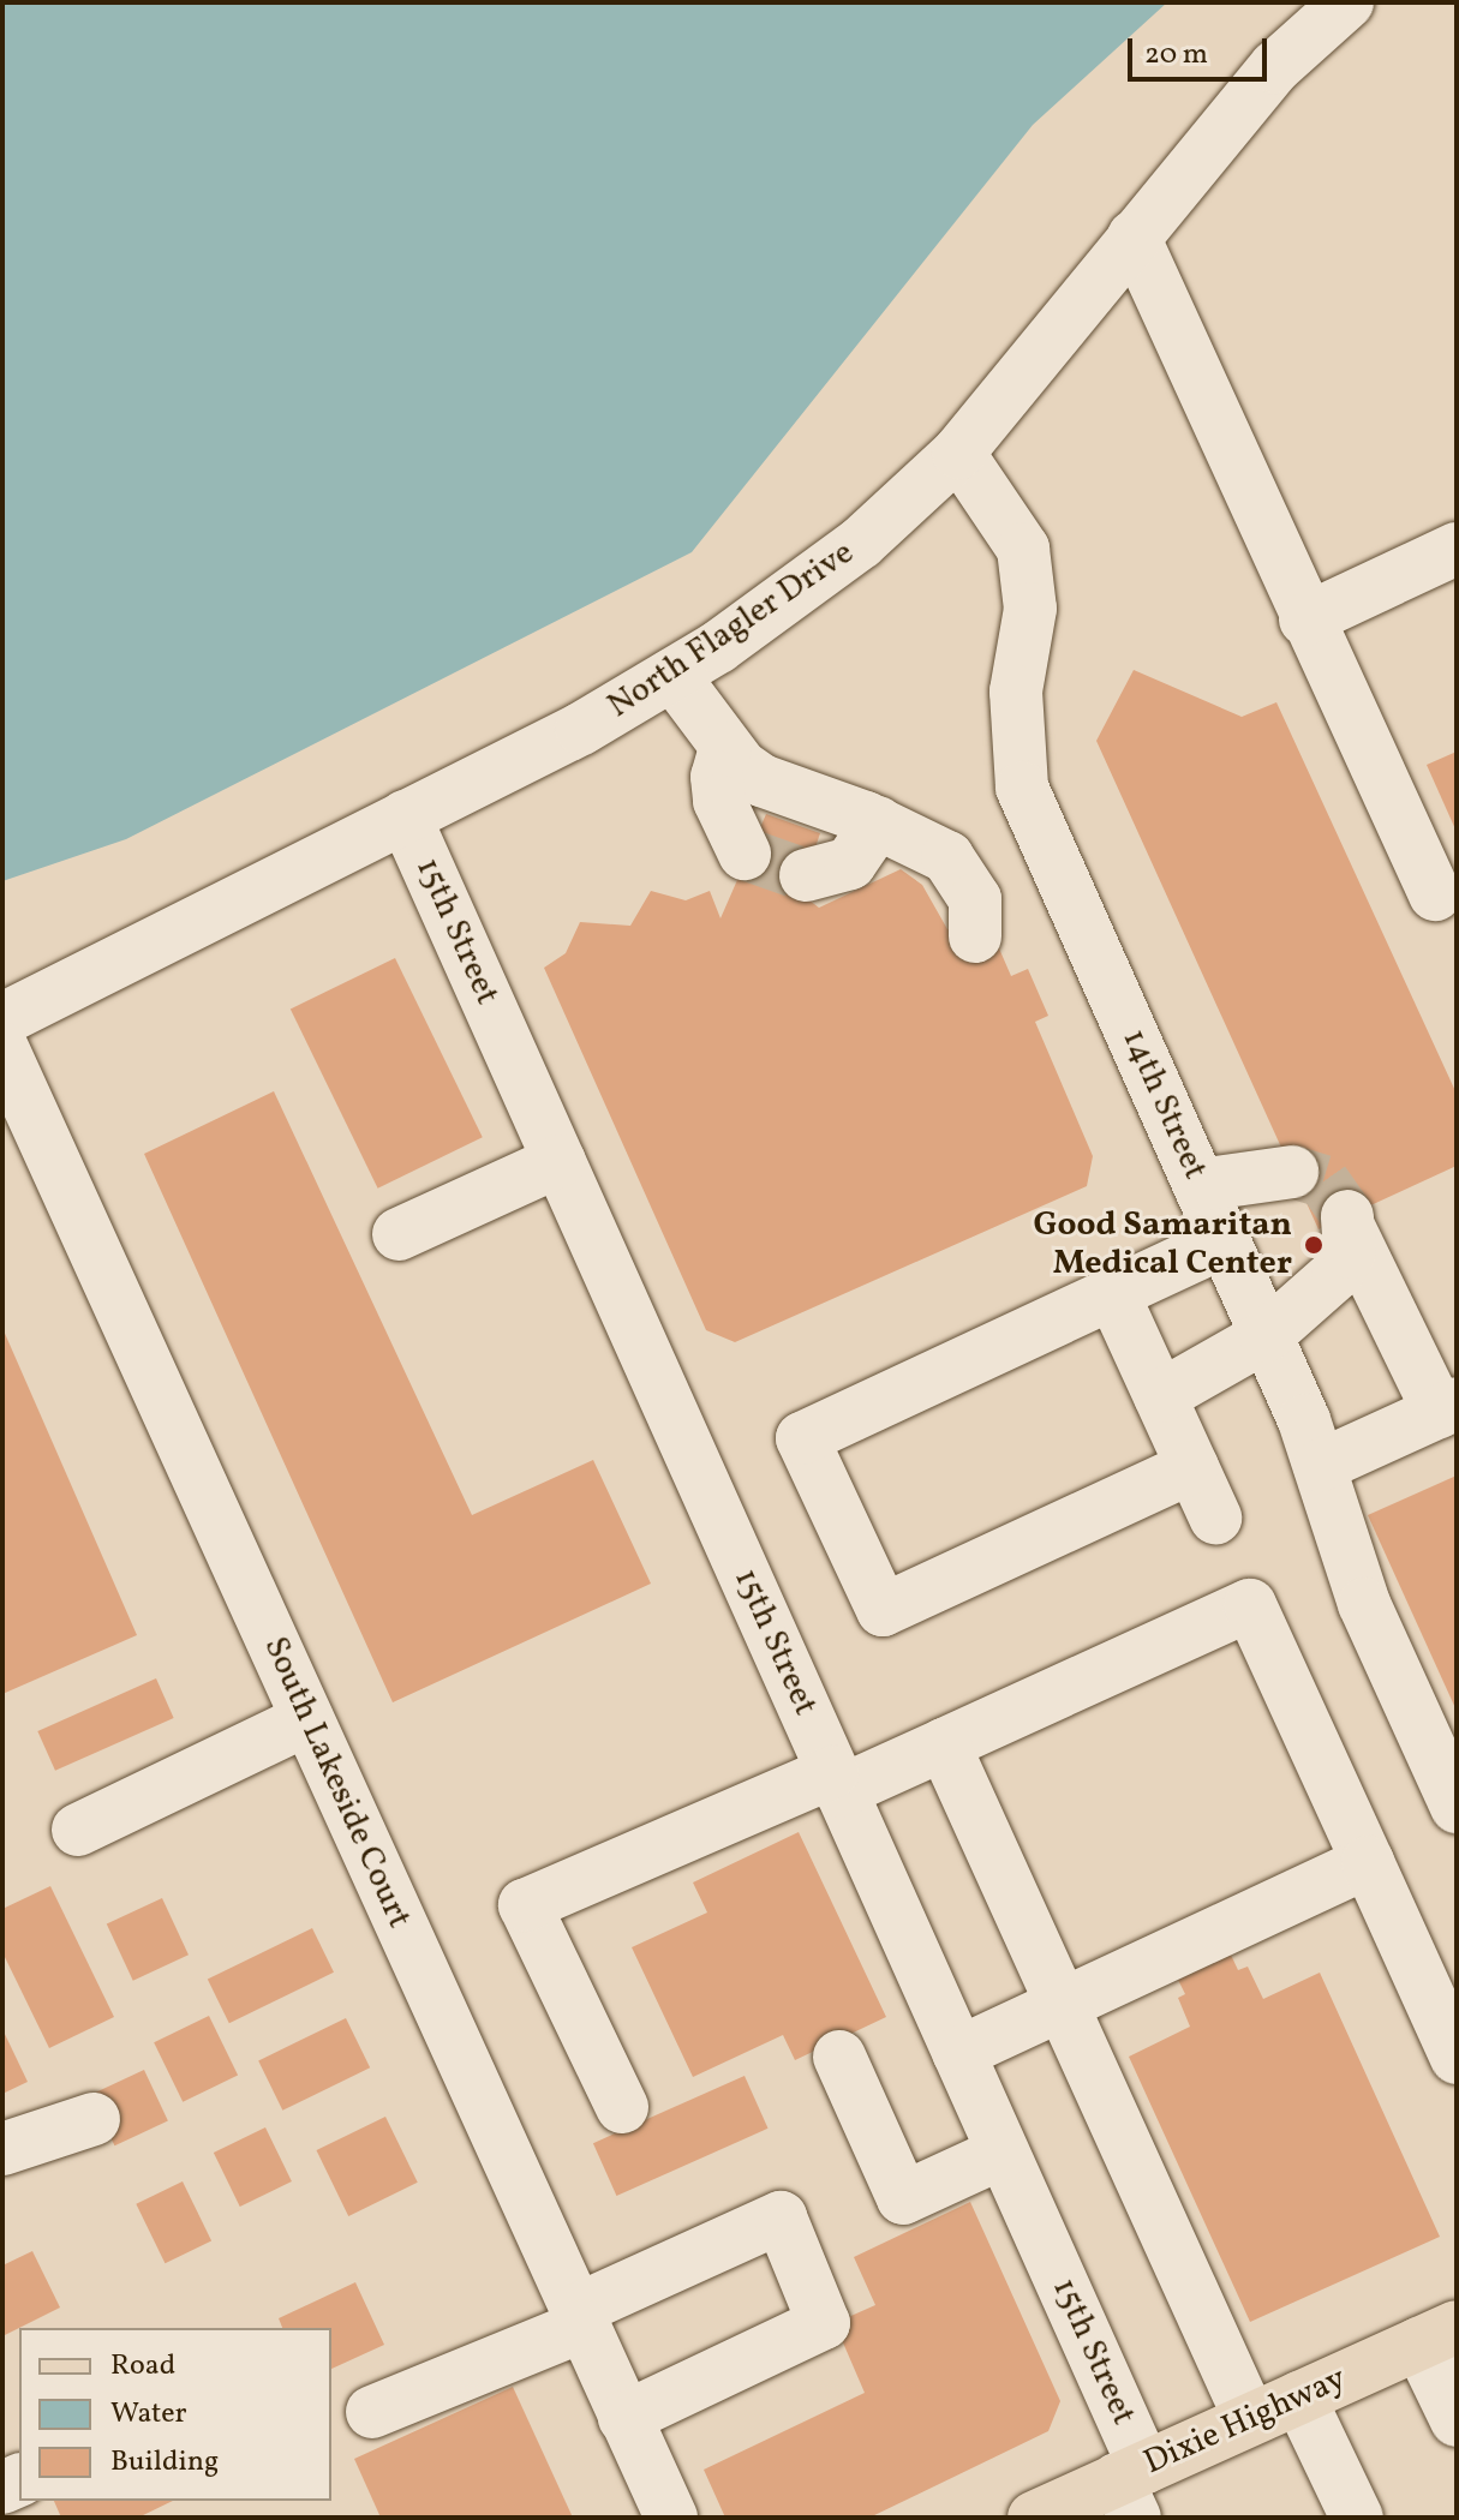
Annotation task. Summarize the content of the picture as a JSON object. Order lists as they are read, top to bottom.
{
  "streets": {
    "main road": ["Dixie Highway"],
    "street": [
      "North Flagler Drive",
      "15th Street",
      "14th Street",
      "South Lakeside Court"
    ]
  },
  "crossings": [
    ["North Flagler Drive", "15th Street"],
    ["North Flagler Drive", "14th Street"],
    ["15th Street", "Dixie Highway"]
  ],
  "places": ["Good Samaritan Medical Center"],
  "legend": ["Road", "Water", "Building"],
  "scale_bar": "20 m"
}
